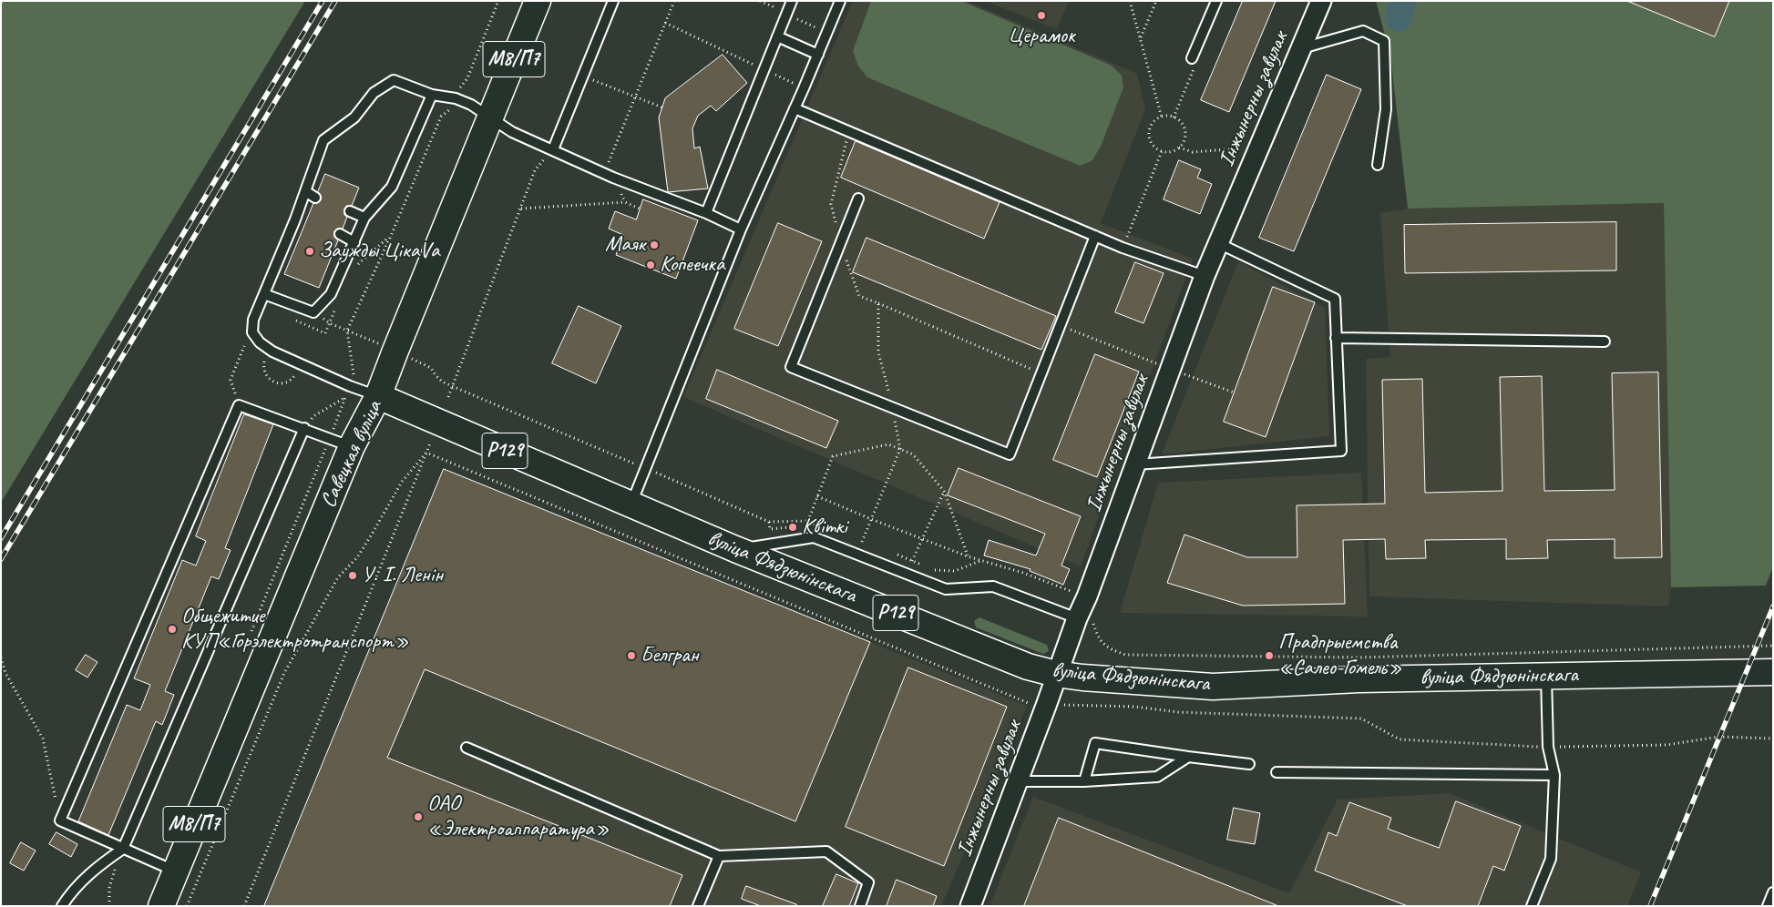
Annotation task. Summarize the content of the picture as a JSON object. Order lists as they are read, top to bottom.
{
  "streets": {
    "main road": [
      "М8/П7",
      "Р129",
      "Савецкая вуліца",
      "вуліца Фядзюнінскага"
    ],
    "street": ["Інжынерны завулак"]
  },
  "crossings": [
    ["Інжынерны завулак", "вуліца Фядзюнінскага"],
    ["Савецкая вуліца", "вуліца Фядзюнінскага"]
  ],
  "places": [
    "Церамок",
    "Маяк",
    "Заужды ЦікаVа",
    "Копеечка",
    "Квіткі",
    "У. І. Ленін",
    "Общежитие КУП«Горэлектротранспорт»",
    "Белгран",
    "Прадпрыемства «Салео-Гомель»",
    "ОАО «Электроаппаратура»"
  ]
}
